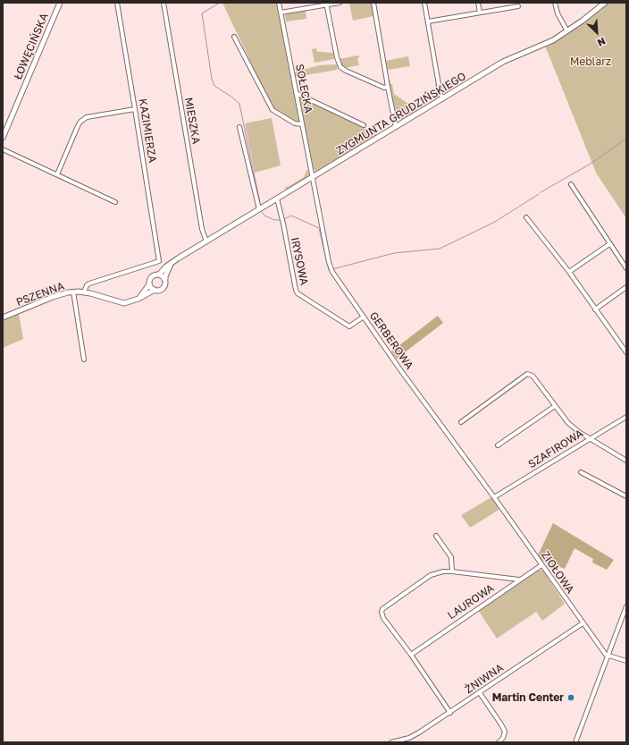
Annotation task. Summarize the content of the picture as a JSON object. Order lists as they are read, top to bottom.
{
  "streets": {
    "street": [
      "ŁOWĘCIŃSKA",
      "SOŁECKA",
      "ZYGMUNTA GRUDZIŃSKIEGO",
      "MIESZKA",
      "KAZIMIERZA",
      "IRYSOWA",
      "PSZENNA",
      "GERBEROWA",
      "SZAFIROWA",
      "ZIOŁOWA",
      "LAUROWA",
      "ŻNIWNA"
    ]
  },
  "crossings": [
    ["SOŁECKA", "ZYGMUNTA GRUDZIŃSKIEGO"],
    ["SOŁECKA", "GERBEROWA"],
    ["ZYGMUNTA GRUDZIŃSKIEGO", "MIESZKA"],
    ["ZYGMUNTA GRUDZIŃSKIEGO", "IRYSOWA"],
    ["ZYGMUNTA GRUDZIŃSKIEGO", "GERBEROWA"],
    ["KAZIMIERZA", "PSZENNA"],
    ["IRYSOWA", "GERBEROWA"],
    ["GERBEROWA", "SZAFIROWA"],
    ["GERBEROWA", "ZIOŁOWA"],
    ["SZAFIROWA", "ZIOŁOWA"],
    ["ZIOŁOWA", "LAUROWA"],
    ["ZIOŁOWA", "ŻNIWNA"]
  ],
  "parks": ["Meblarz"],
  "places": ["Martin Center"],
  "north": "bottom right"
}
